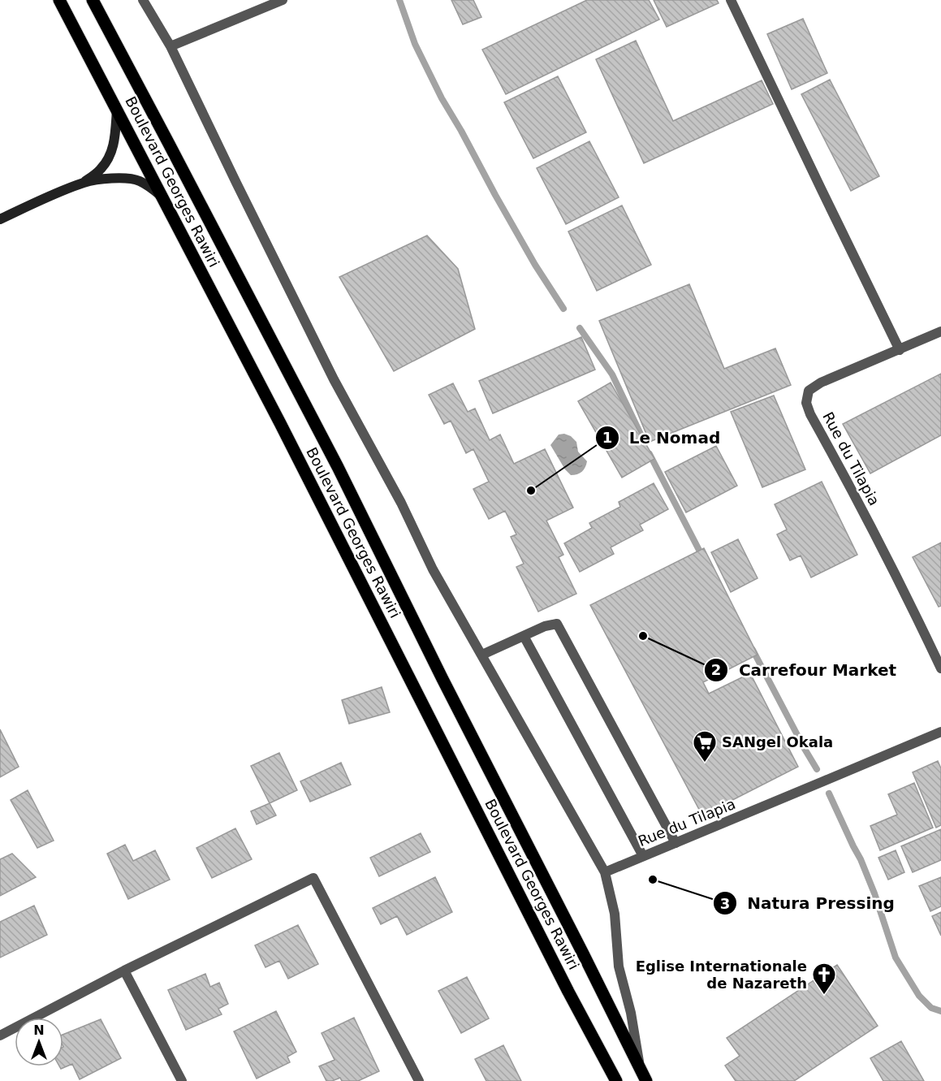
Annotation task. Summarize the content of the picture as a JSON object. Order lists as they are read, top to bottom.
{
  "streets": {
    "main road": ["Boulevard Georges Rawiri"],
    "street": ["Rue du Tilapia"]
  },
  "places": {
    "other": ["Le Nomad", "Carrefour Market", "Natura Pressing"],
    "supermarket": ["SANgel Okala"],
    "church": ["Eglise Internationale de Nazareth"]
  },
  "north": "top"
}
